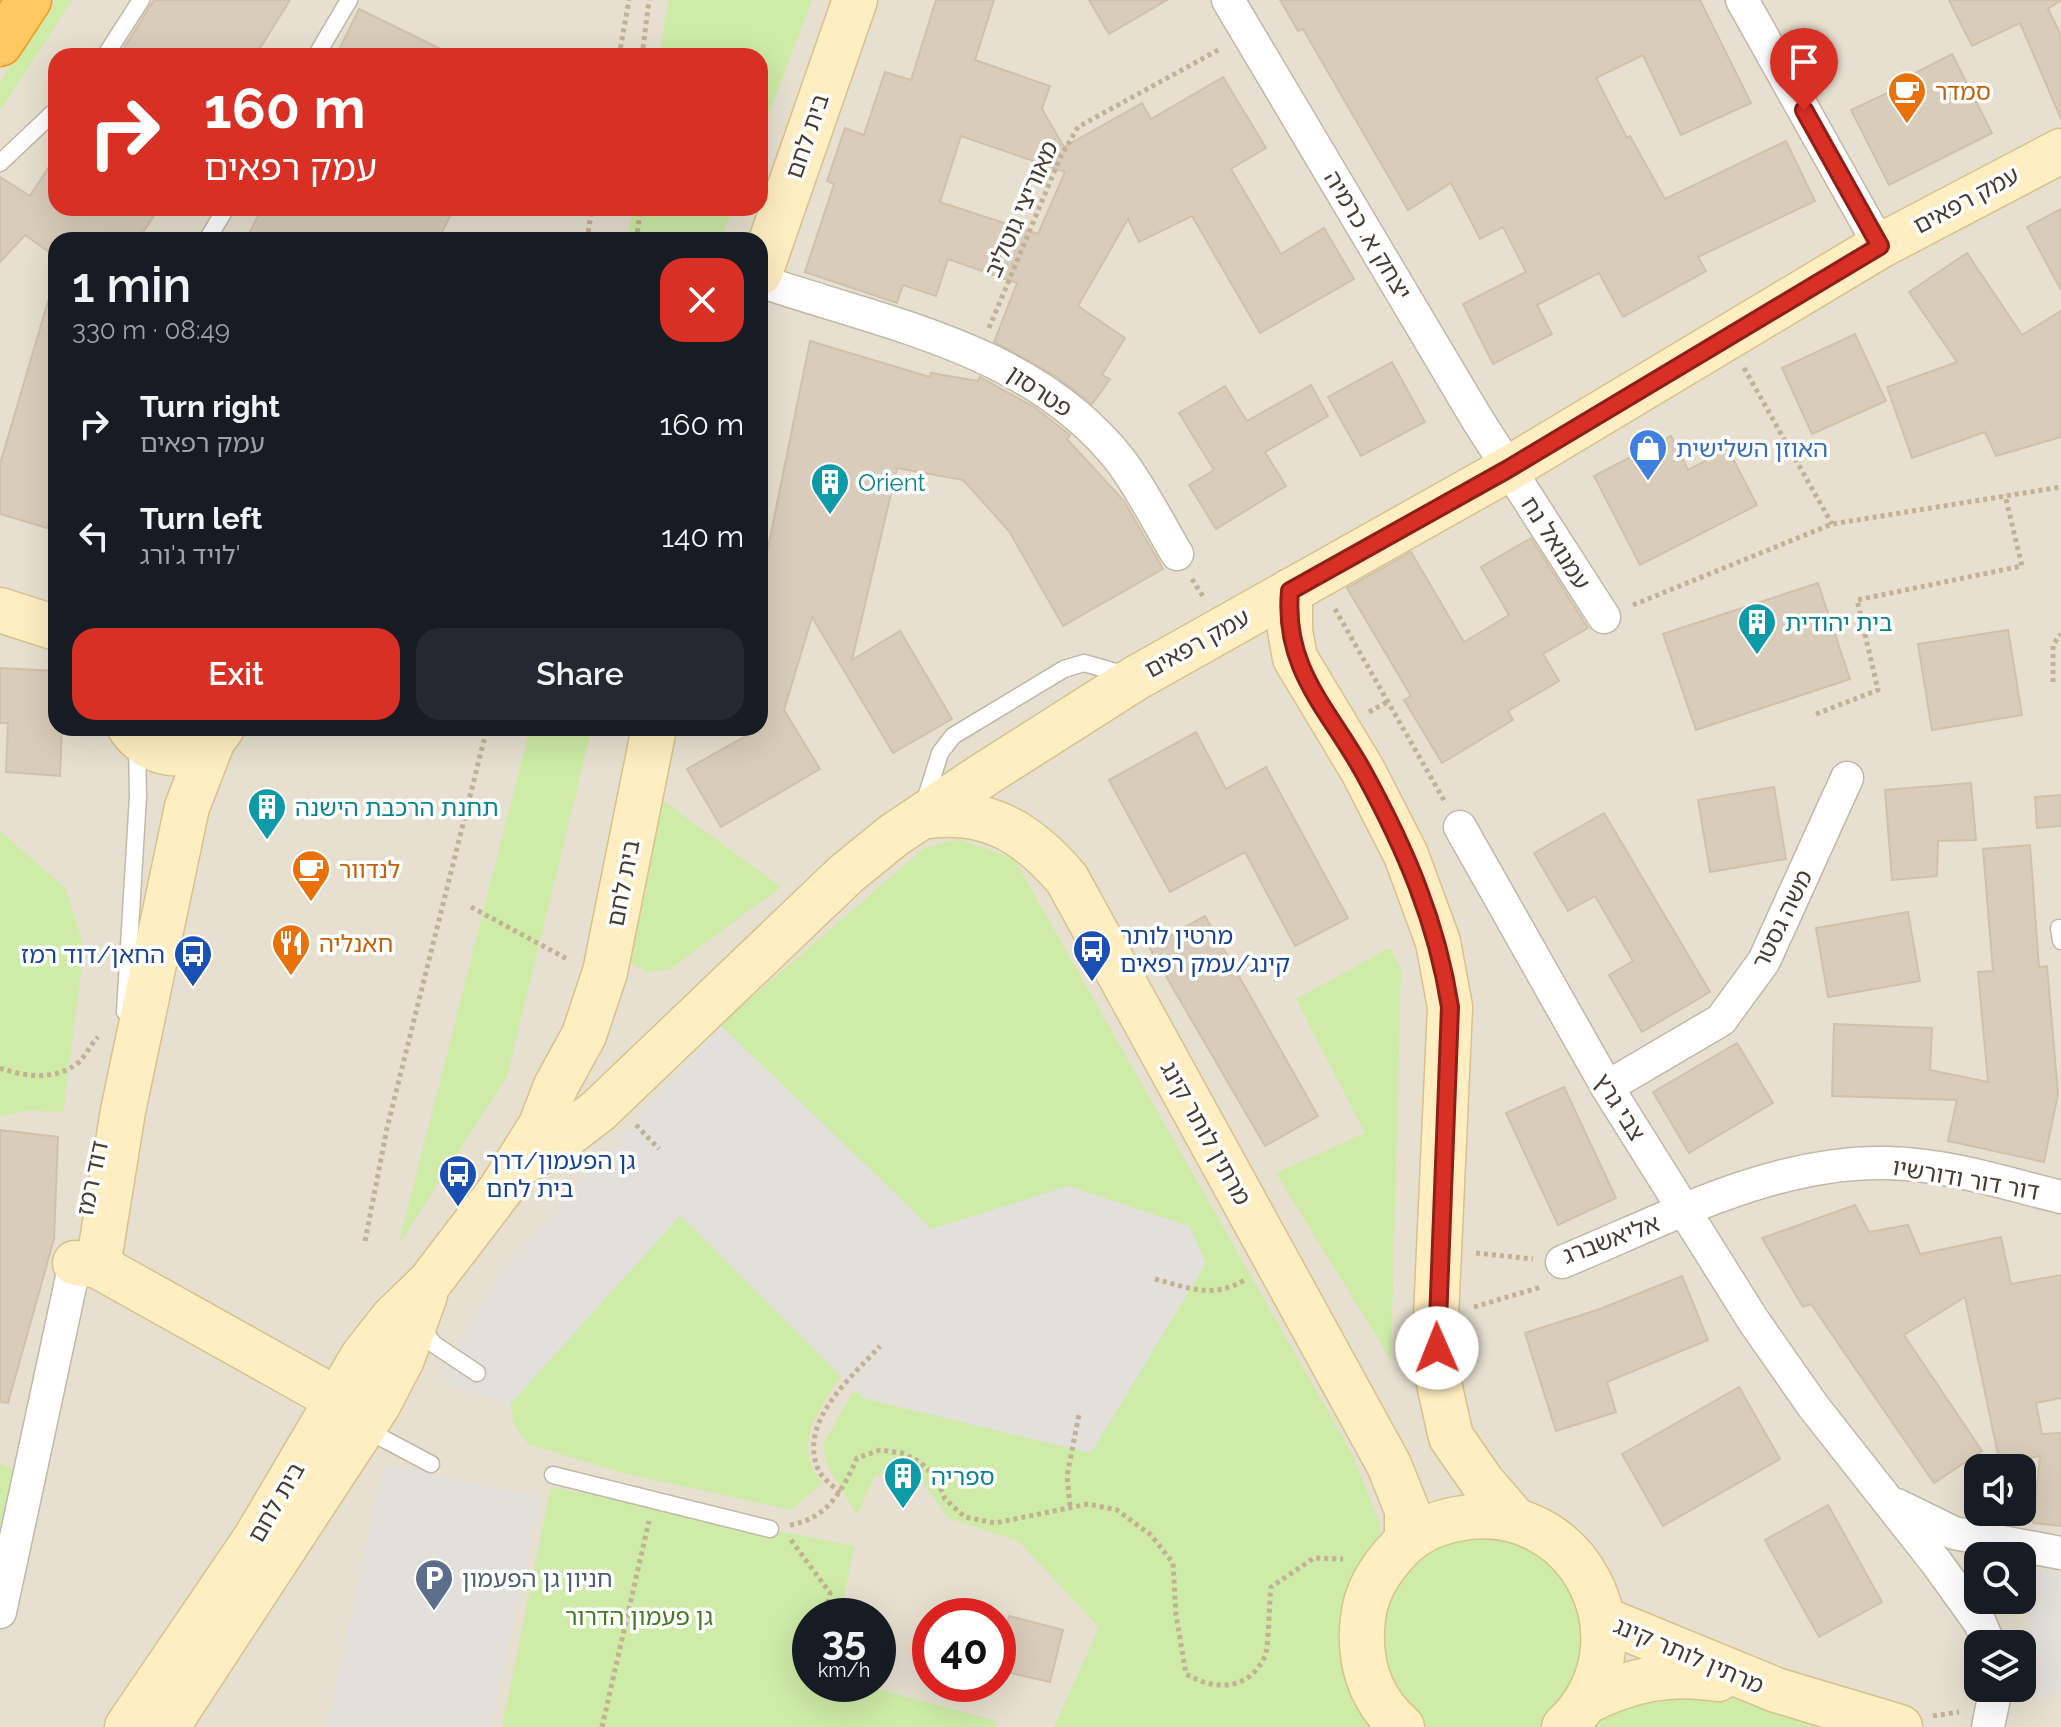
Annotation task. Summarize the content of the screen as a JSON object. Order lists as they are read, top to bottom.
{
  "streets": {
    "street": [
      "בית לחם",
      "עמק רפאים",
      "יצחק א. כרמיה",
      "פטרסון",
      "עמנואל נח",
      "משה גסטר",
      "צבי גרץ",
      "מרתין לותר קינג",
      "דוד רמז",
      "דור דור ודורשיו",
      "אליאשברג"
    ],
    "path": ["מאוריצי גוטליב"]
  },
  "crossings": [
    ["בית לחם", "עמק רפאים"],
    ["עמק רפאים", "יצחק א. כרמיה"],
    ["עמק רפאים", "עמנואל נח"],
    ["עמק רפאים", "מרתין לותר קינג"],
    ["מאוריצי גוטליב", "יצחק א. כרמיה"],
    ["מאוריצי גוטליב", "פטרסון"],
    ["יצחק א. כרמיה", "עמנואל נח"],
    ["משה גסטר", "צבי גרץ"],
    ["צבי גרץ", "דור דור ודורשיו"],
    ["צבי גרץ", "אליאשברג"],
    ["דור דור ודורשיו", "אליאשברג"]
  ],
  "parks": ["גן פעמון הדרור"],
  "places": {
    "cafe": ["סמדר", "לנדוור"],
    "shop": ["האוזן השלישית"],
    "building": [
      "Orient",
      "בית יהודית",
      "תחנת הרכבת הישנה",
      "ספריה"
    ],
    "restaurant": ["חאנליה"],
    "bus stop": ["מרטין לותר קינג/עמק רפאים", "החאן/דוד רמז", "גן הפעמון/דרך בית לחם"],
    "parking": ["חניון גן הפעמון"]
  },
  "page": {
    "turn": ["160 m", "עמק רפאים"],
    "heading": ["1 min", "330 m · 08:49"],
    "list": [
      {
        "name": "Turn right",
        "note": "עמק רפאים",
        "value": "160 m"
      },
      {
        "name": "Turn left",
        "note": "לויד ג'ורג'",
        "value": "140 m"
      }
    ],
    "buttons": ["Exit", "Share"],
    "speed": "35 km/h",
    "limit": "40"
  }
}
